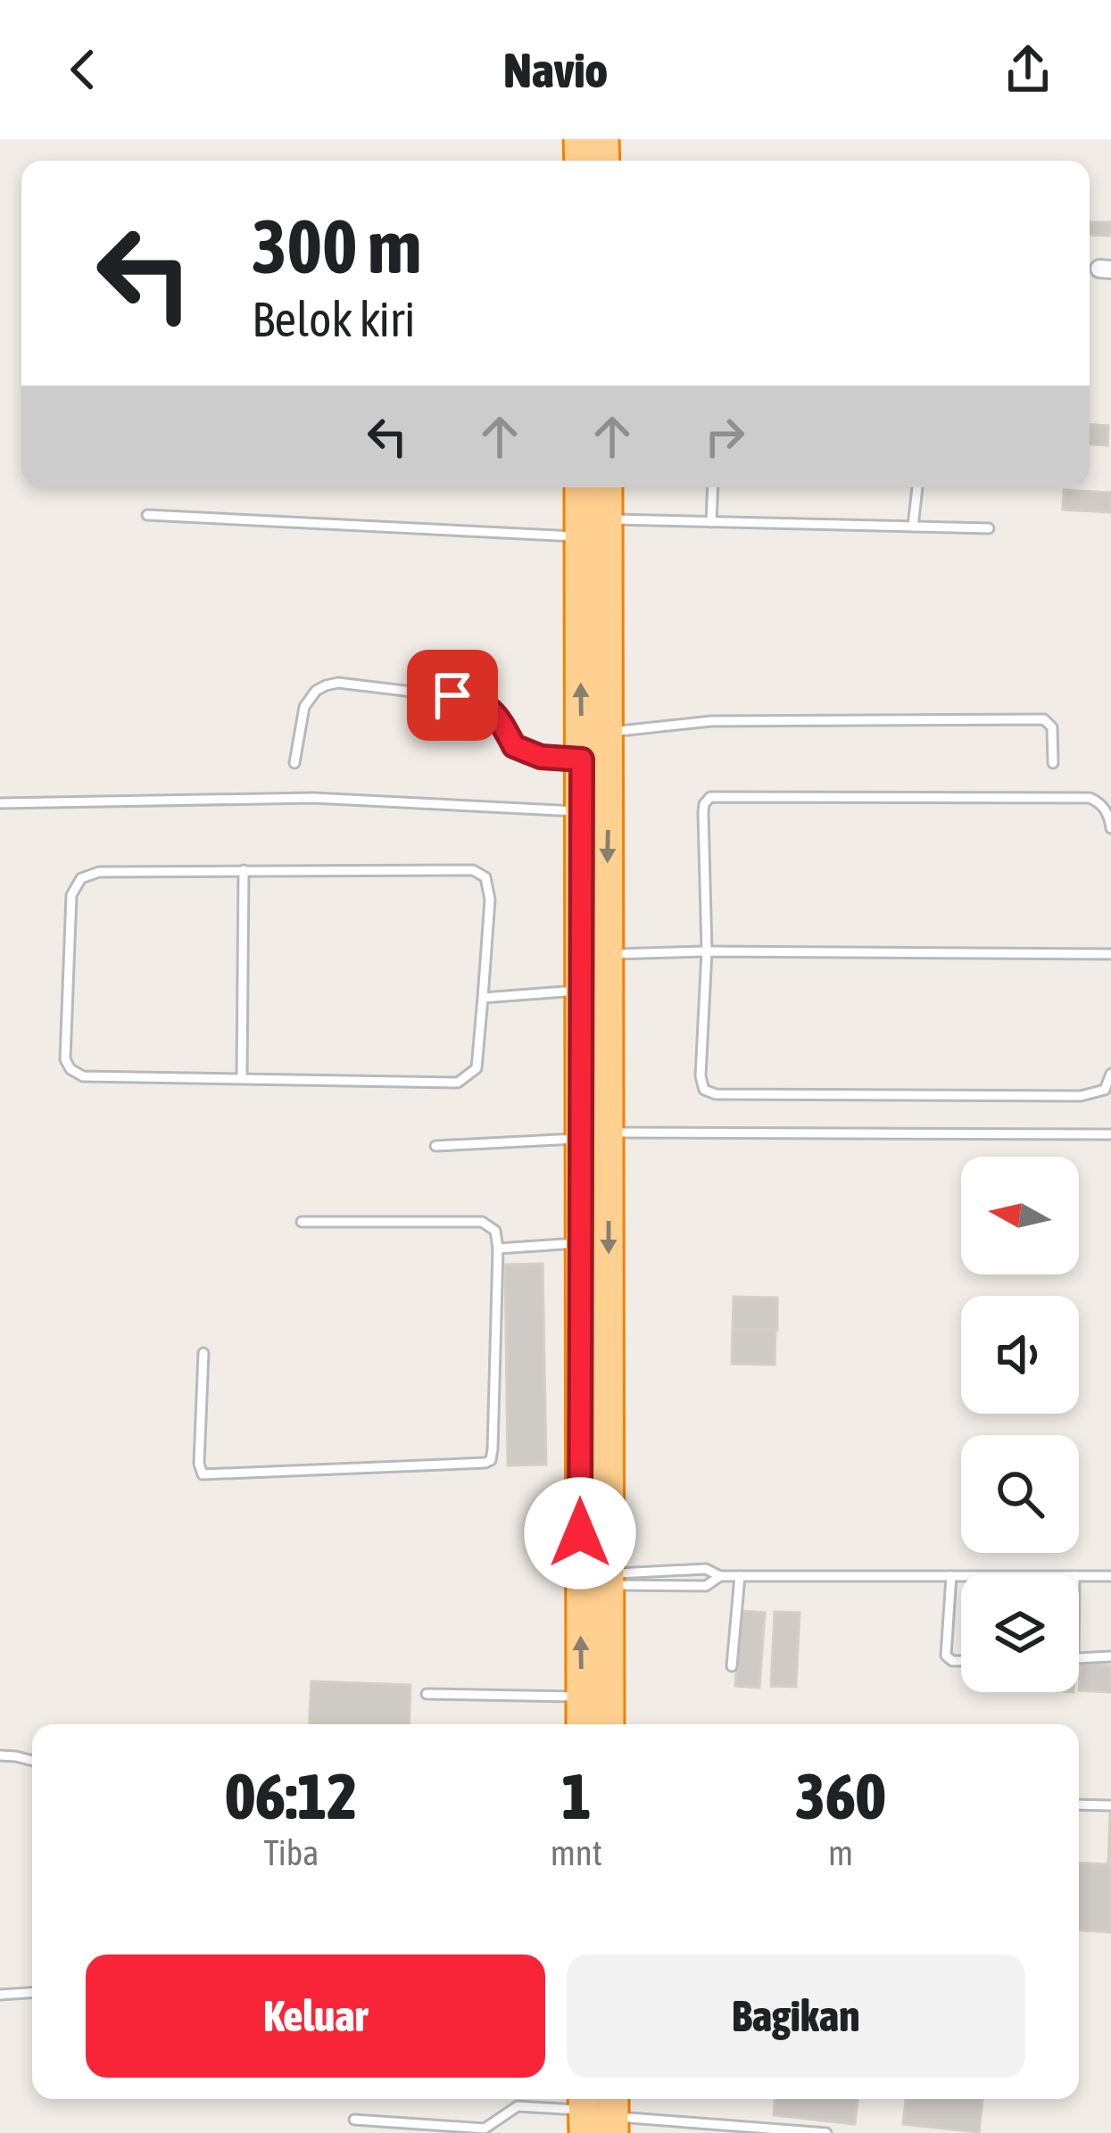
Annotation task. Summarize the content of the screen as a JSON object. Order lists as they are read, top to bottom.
{
  "north": "left",
  "page": {
    "header": "Navio",
    "turn": ["300 m", "Belok kiri"],
    "eta": [
      "06:12",
      "Tiba",
      "1",
      "mnt",
      "360",
      "m"
    ],
    "buttons": ["Keluar", "Bagikan"]
  }
}
